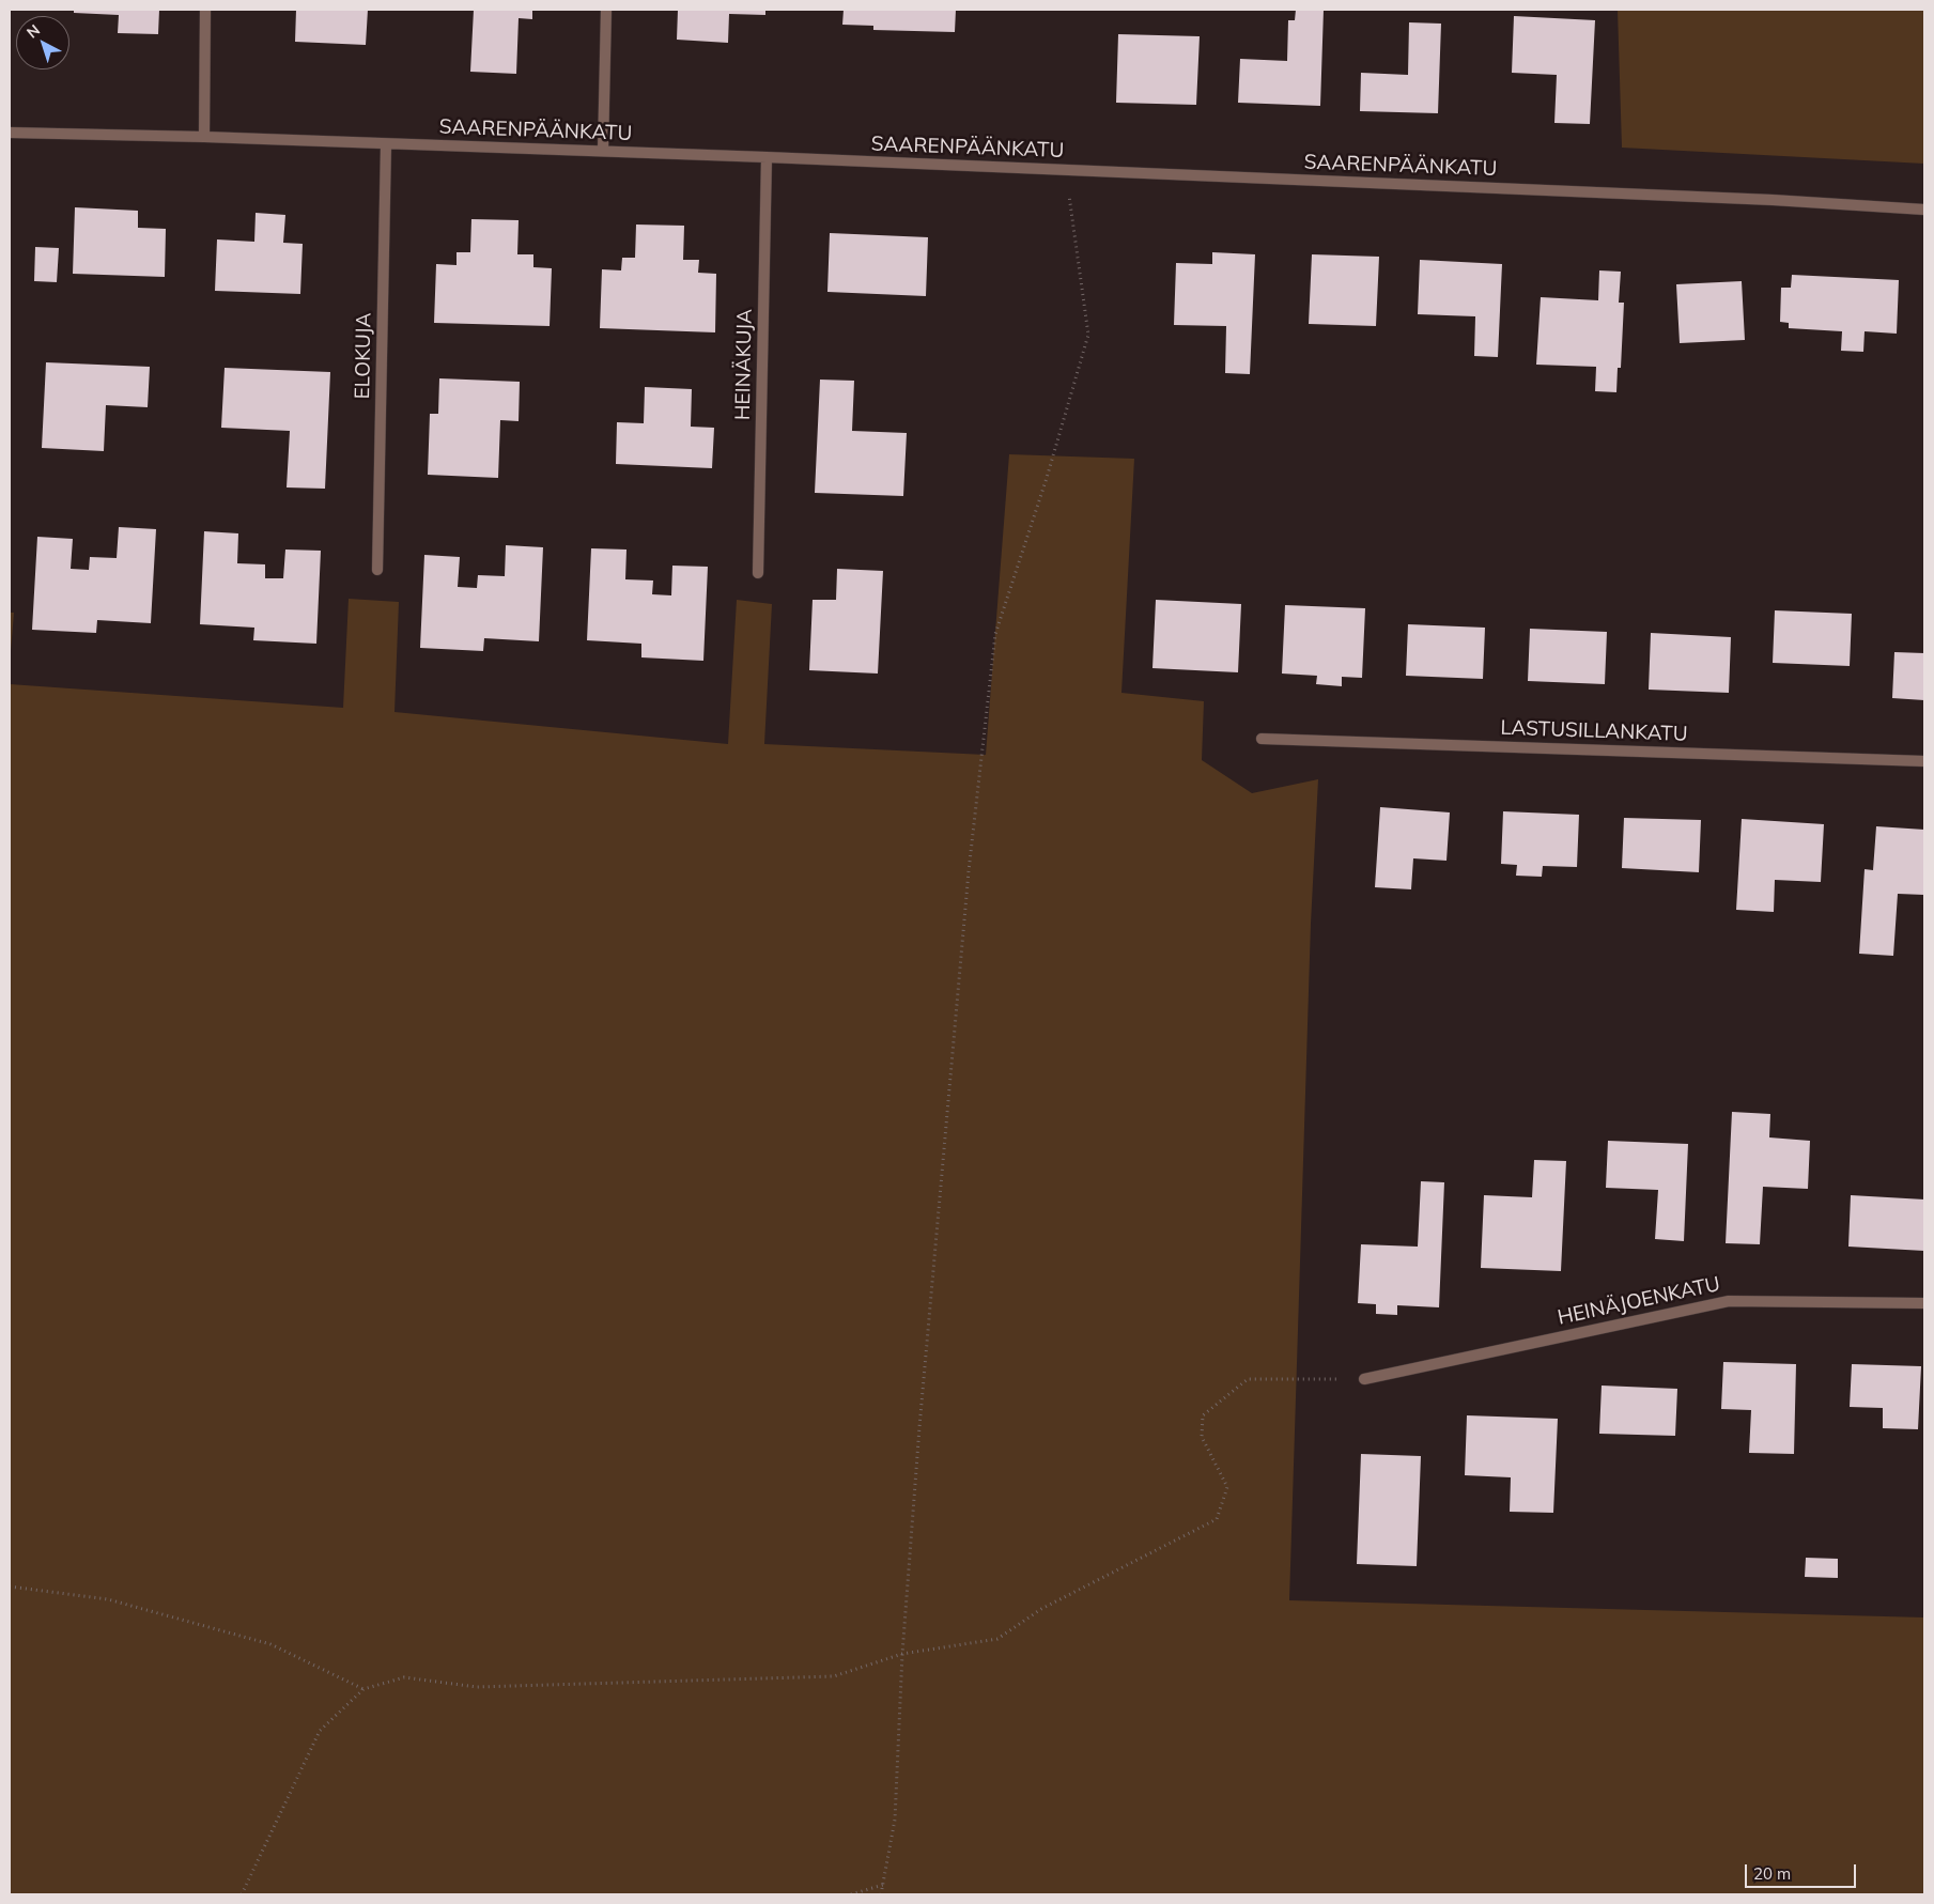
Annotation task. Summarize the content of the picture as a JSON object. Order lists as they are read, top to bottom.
{
  "streets": {
    "street": [
      "SAARENPÄÄNKATU",
      "ELOKUJA",
      "HEINÄKUJA",
      "LASTUSILLANKATU",
      "HEINÄJOENKATU"
    ]
  },
  "crossings": [
    ["SAARENPÄÄNKATU", "ELOKUJA"],
    ["SAARENPÄÄNKATU", "HEINÄKUJA"]
  ],
  "scale_bar": "20 m",
  "north": "top left"
}
